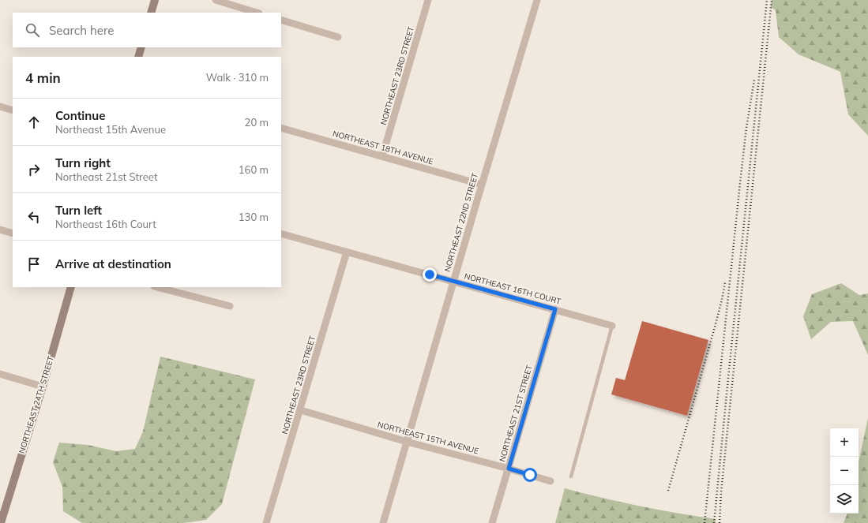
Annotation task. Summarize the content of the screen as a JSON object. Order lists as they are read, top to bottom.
{
  "streets": {
    "street": [
      "NORTHEAST 23RD STREET",
      "NORTHEAST 18TH AVENUE",
      "NORTHEAST 22ND STREET",
      "NORTHEAST 16TH COURT",
      "NORTHEAST 24TH STREET",
      "NORTHEAST 21ST STREET",
      "NORTHEAST 15TH AVENUE"
    ]
  },
  "crossings": [
    ["NORTHEAST 23RD STREET", "NORTHEAST 18TH AVENUE"],
    ["NORTHEAST 23RD STREET", "NORTHEAST 16TH COURT"],
    ["NORTHEAST 23RD STREET", "NORTHEAST 15TH AVENUE"],
    ["NORTHEAST 18TH AVENUE", "NORTHEAST 22ND STREET"],
    ["NORTHEAST 22ND STREET", "NORTHEAST 16TH COURT"],
    ["NORTHEAST 22ND STREET", "NORTHEAST 15TH AVENUE"],
    ["NORTHEAST 16TH COURT", "NORTHEAST 21ST STREET"],
    ["NORTHEAST 21ST STREET", "NORTHEAST 15TH AVENUE"]
  ],
  "page": {
    "search": "Search here",
    "heading": ["4 min", "Walk · 310 m"],
    "list": [
      ["Continue", "Northeast 15th Avenue", "20 m"],
      ["Turn right", "Northeast 21st Street", "160 m"],
      ["Turn left", "Northeast 16th Court", "130 m"],
      "Arrive at destination"
    ],
    "map_buttons": ["+", "−"]
  }
}
